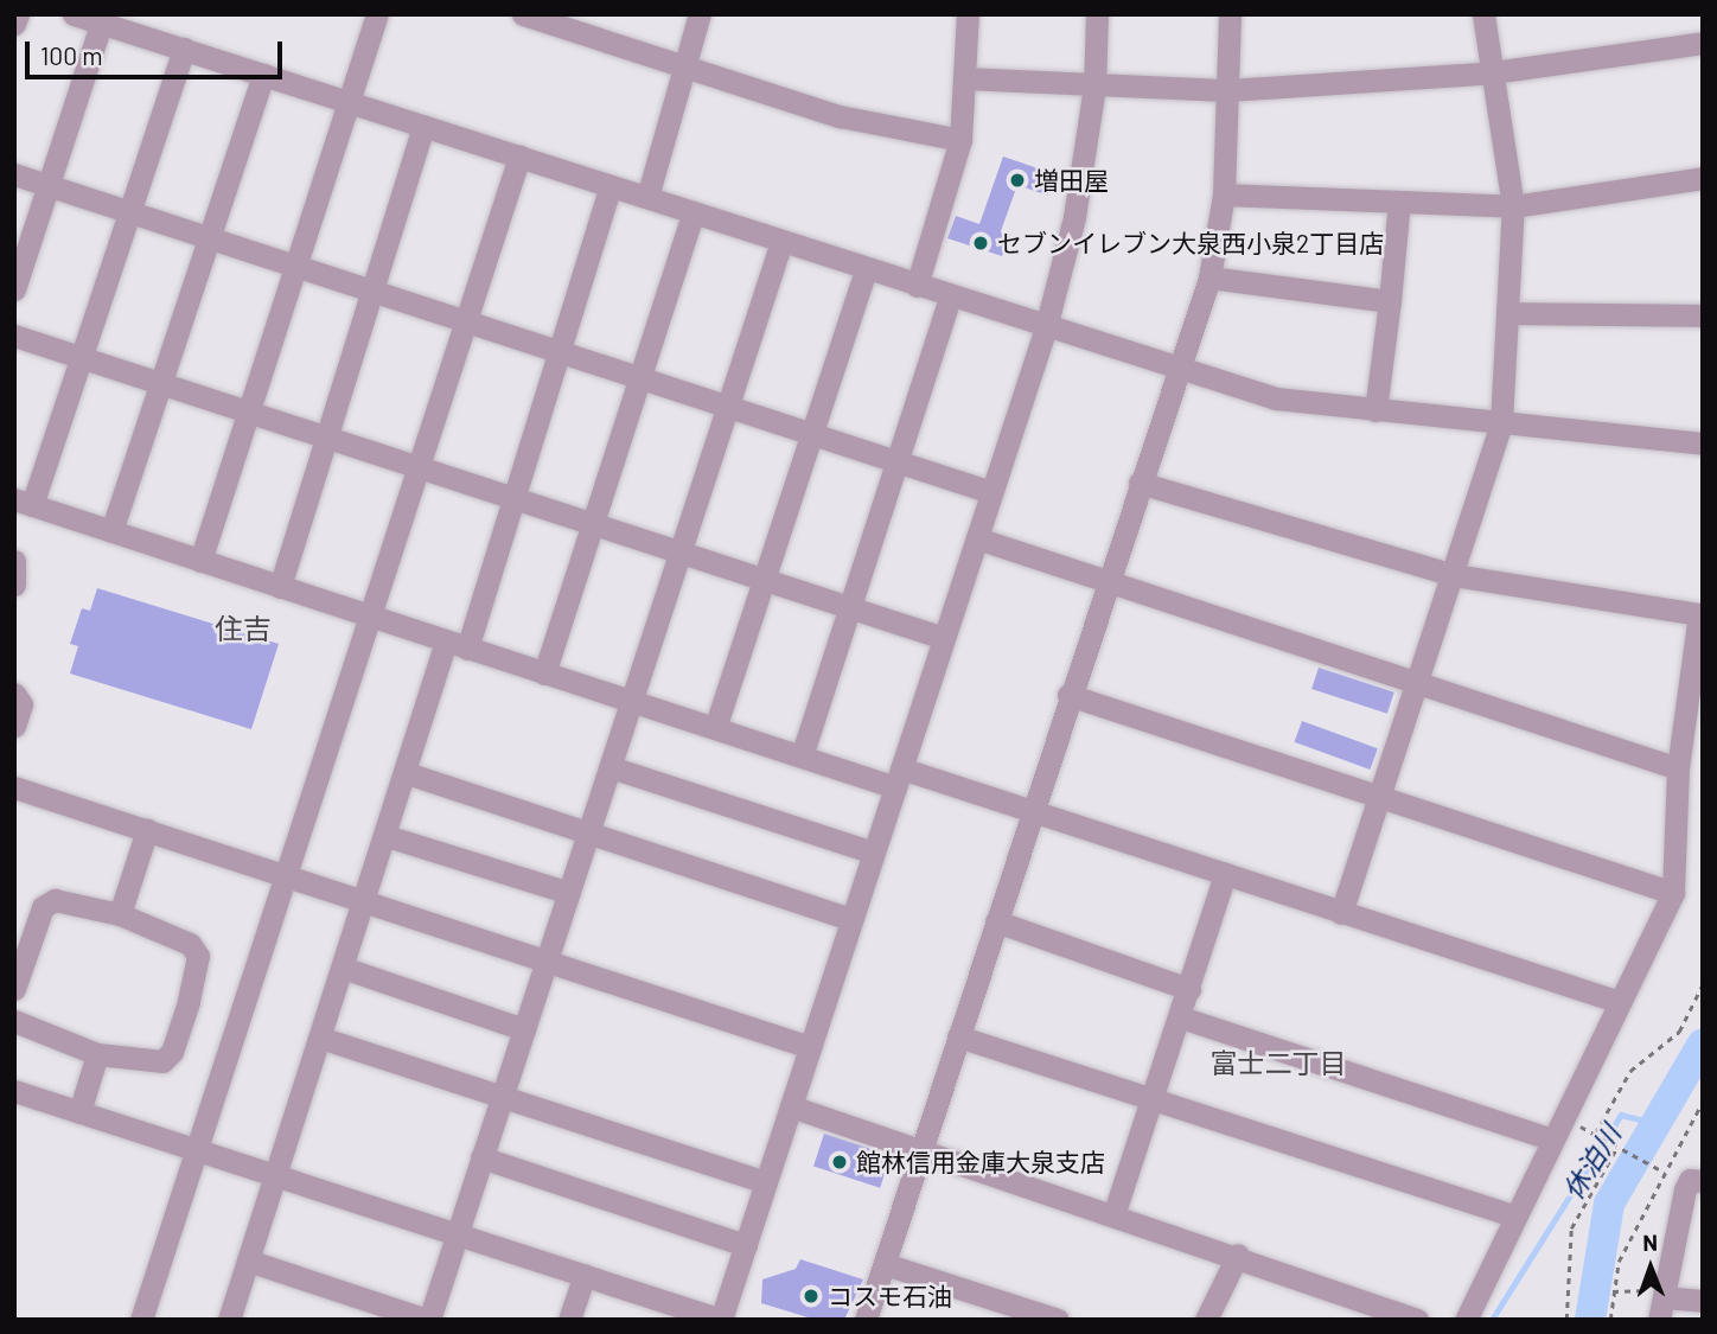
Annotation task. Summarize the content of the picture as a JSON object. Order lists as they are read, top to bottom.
{
  "districts": ["住吉", "富士二丁目"],
  "water": ["休泊川"],
  "places": [
    "増田屋",
    "セブンイレブン大泉西小泉2丁目店",
    "館林信用金庫大泉支店",
    "コスモ石油"
  ],
  "scale_bar": "100 m",
  "north": "top"
}
